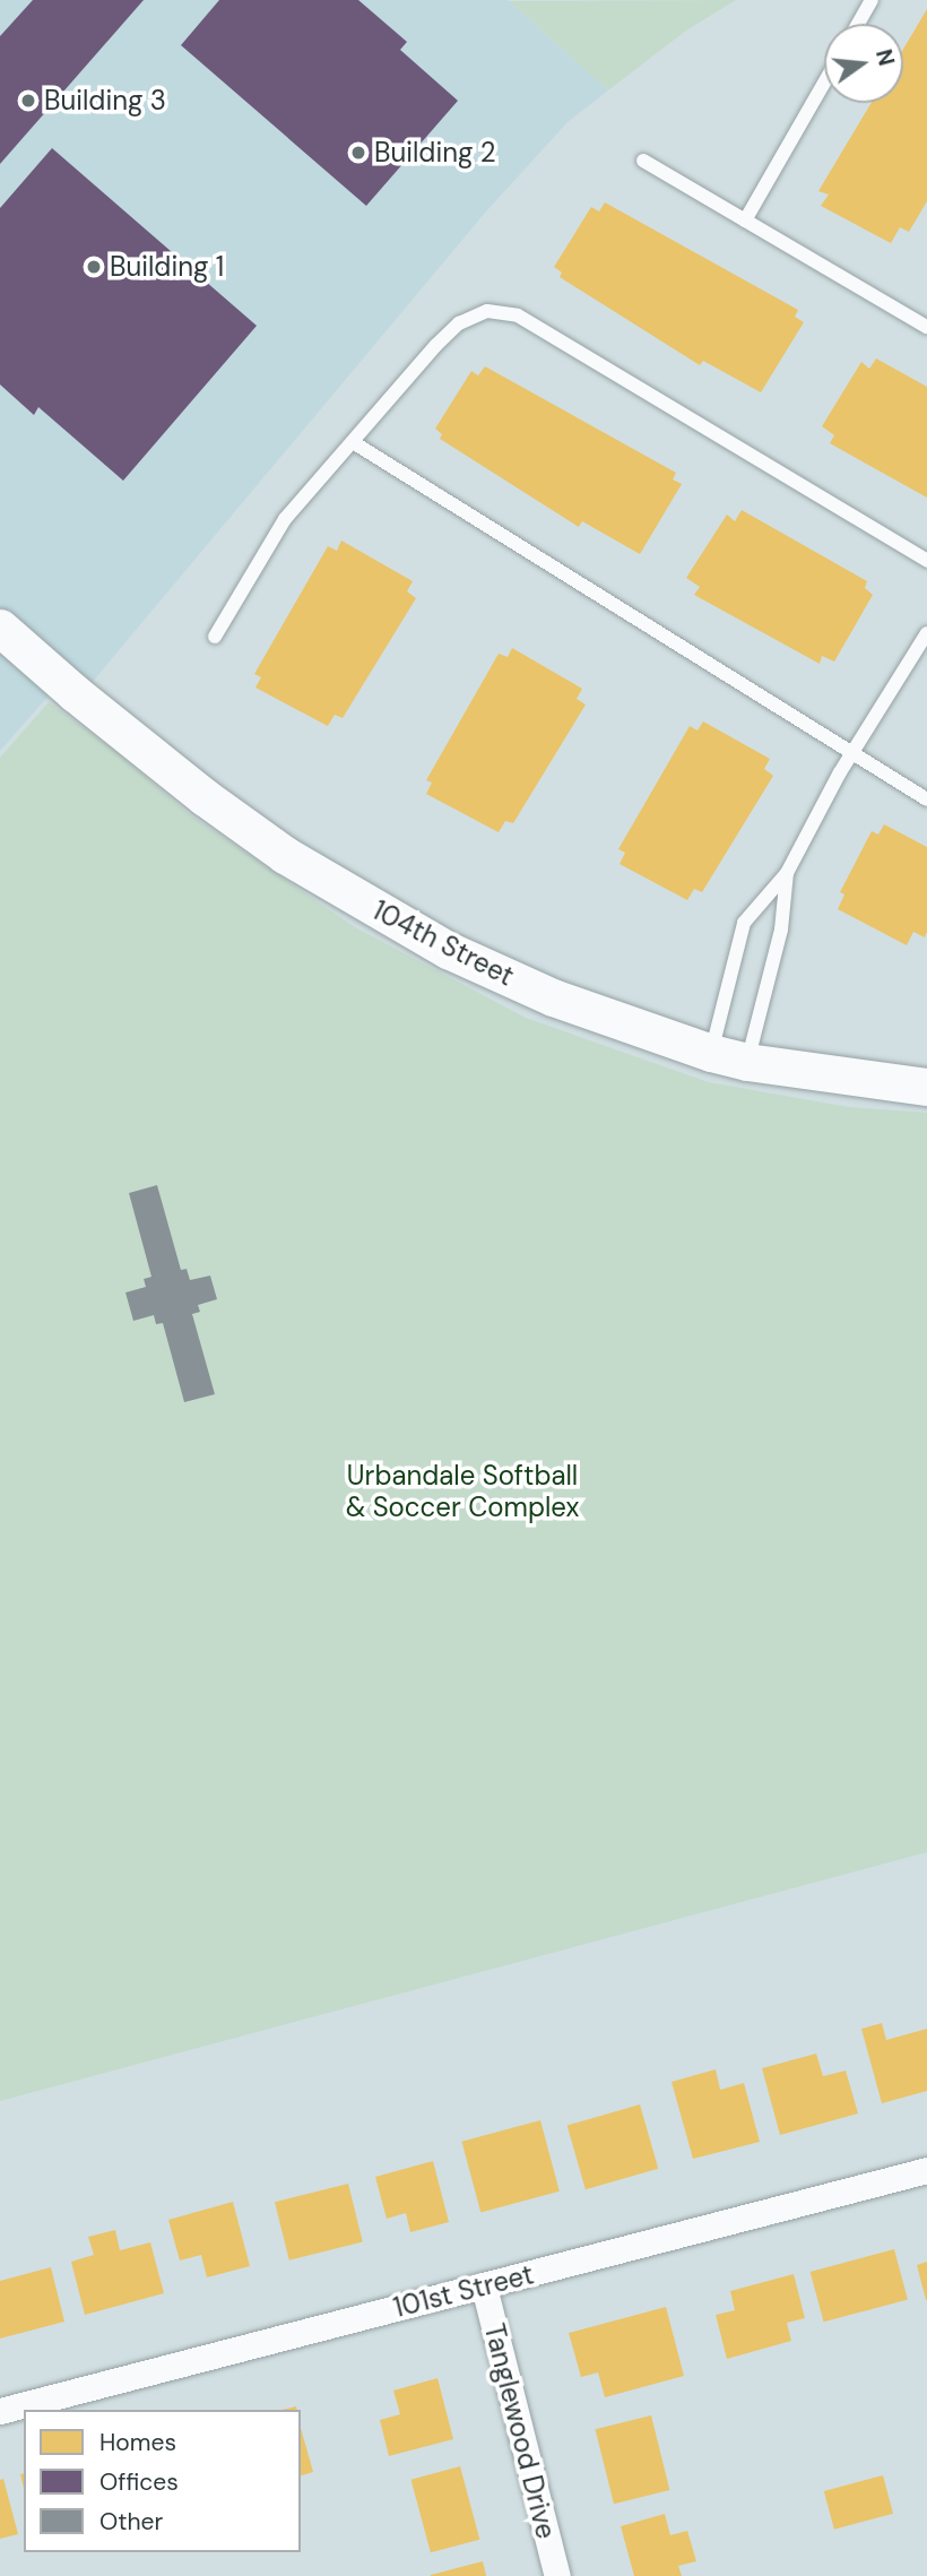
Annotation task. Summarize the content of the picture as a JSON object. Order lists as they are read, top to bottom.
{
  "streets": {
    "street": ["104th Street", "101st Street", "Tanglewood Drive"]
  },
  "crossings": [
    ["101st Street", "Tanglewood Drive"]
  ],
  "parks": ["Urbandale Softball & Soccer Complex"],
  "places": ["Building 3", "Building 2", "Building 1"],
  "legend": ["Homes", "Offices", "Other"],
  "north": "right"
}
